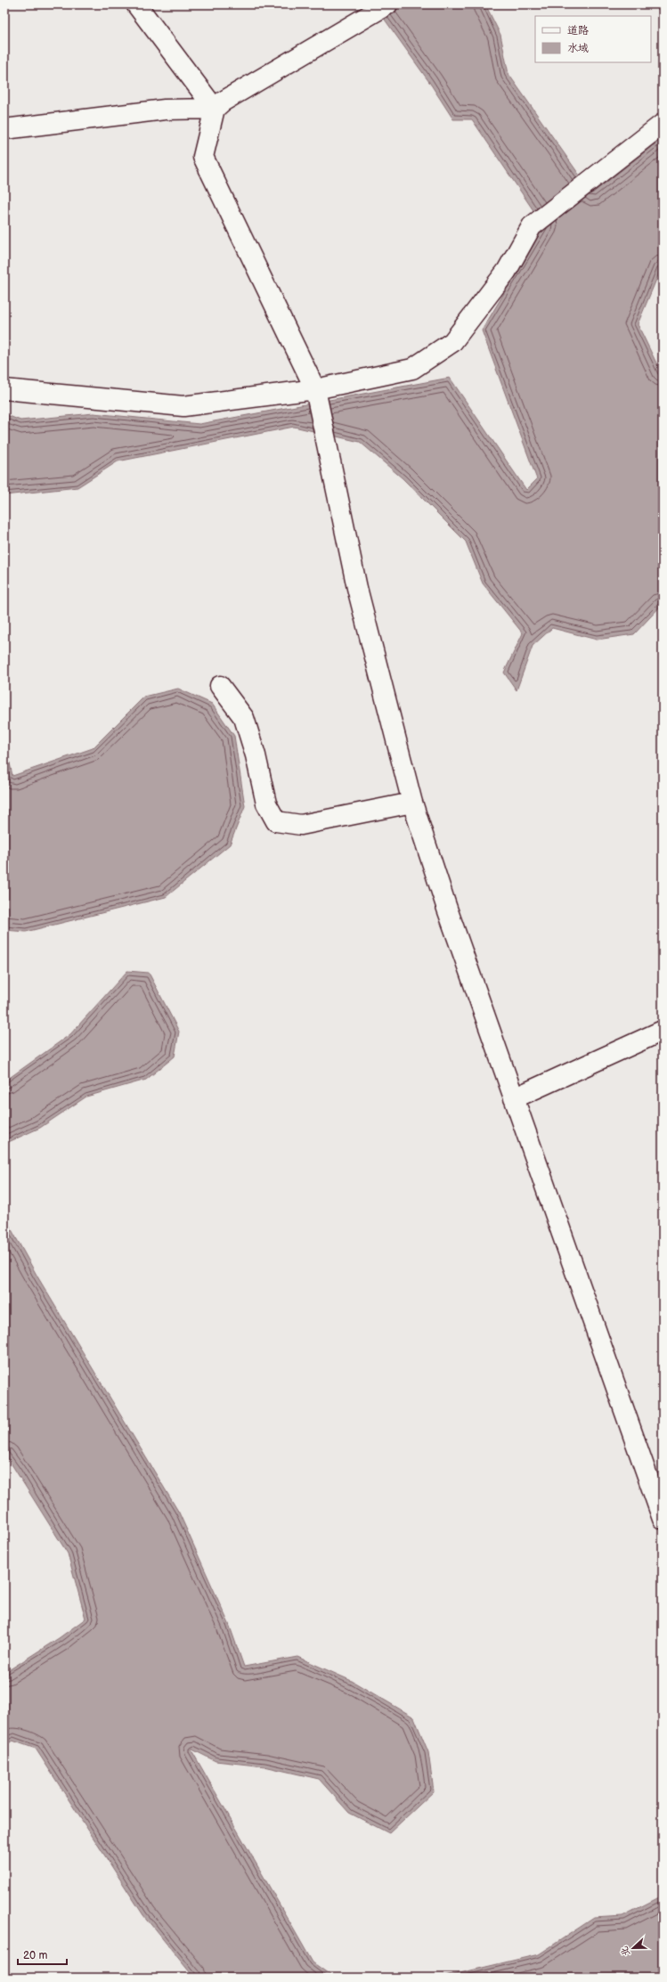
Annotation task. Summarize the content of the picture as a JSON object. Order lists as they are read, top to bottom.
{
  "legend": ["道路", "水域"],
  "scale_bar": "20 m",
  "north": "left"
}
